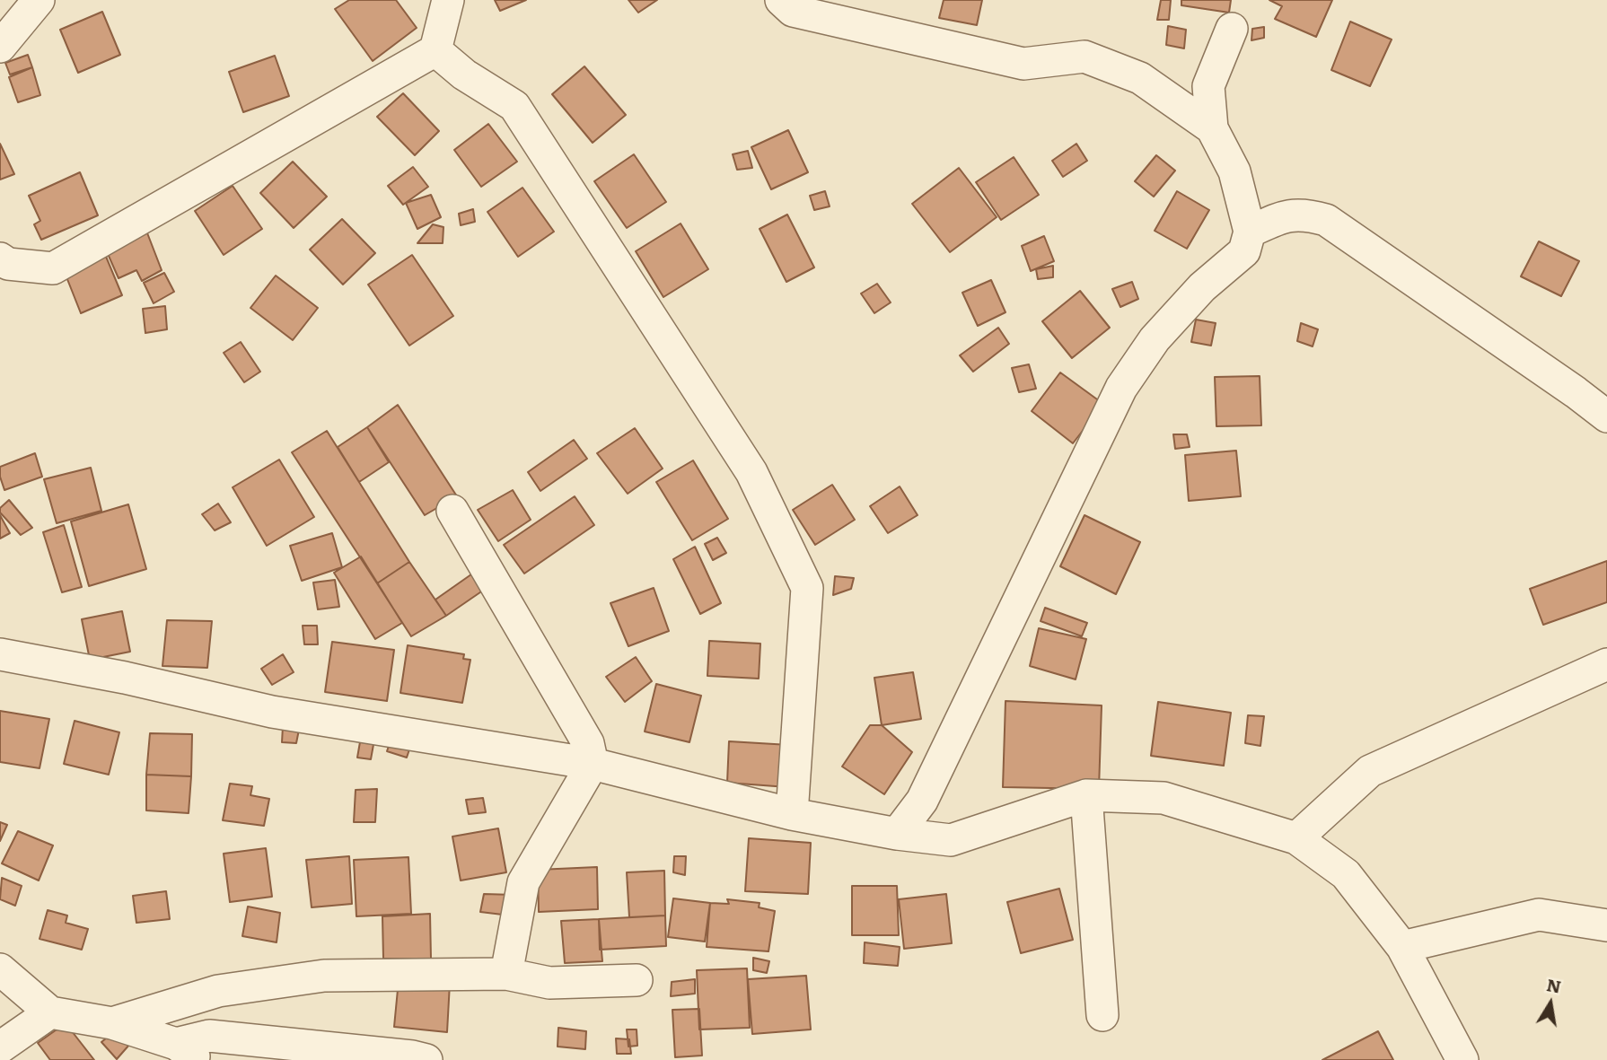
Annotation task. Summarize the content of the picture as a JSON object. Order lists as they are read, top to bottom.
{
  "north": "top"
}
